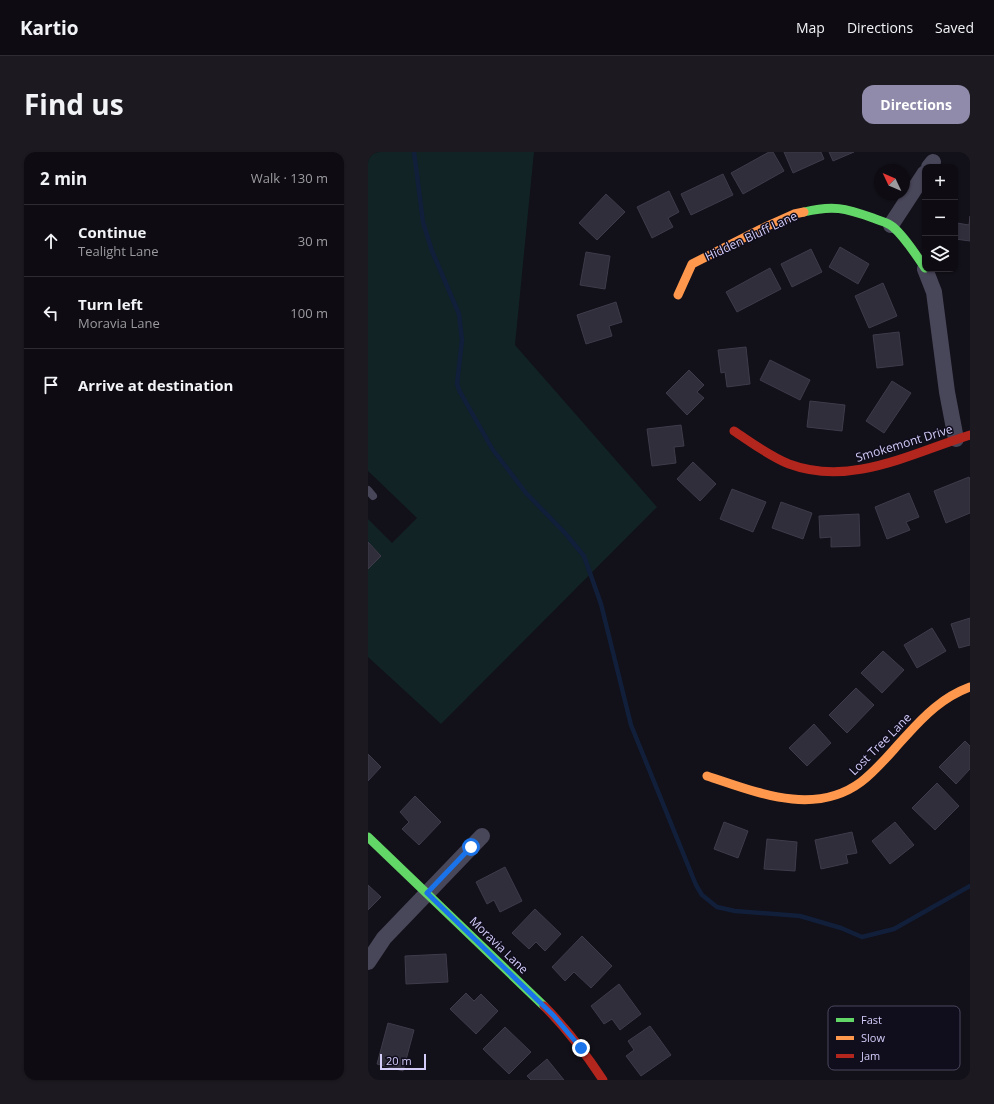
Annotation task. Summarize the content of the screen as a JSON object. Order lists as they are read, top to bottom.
{
  "streets": {
    "street": [
      "Hidden Bluff Lane",
      "Smokemont Drive",
      "Lost Tree Lane",
      "Moravia Lane"
    ]
  },
  "crossings": [
    ["Hidden Bluff Lane", "Smokemont Drive"]
  ],
  "legend": ["Fast", "Slow", "Jam"],
  "scale_bar": "20 m",
  "north": "top left",
  "page": {
    "header": "Kartio",
    "nav": ["Map", "Directions", "Saved"],
    "title": "Find us",
    "buttons": "Directions",
    "heading": ["2 min", "Walk · 130 m"],
    "map_buttons": ["+", "−"],
    "list": [
      ["Continue", "Tealight Lane", "30 m"],
      ["Turn left", "Moravia Lane", "100 m"],
      "Arrive at destination"
    ],
    "scale": "20 m"
  }
}
